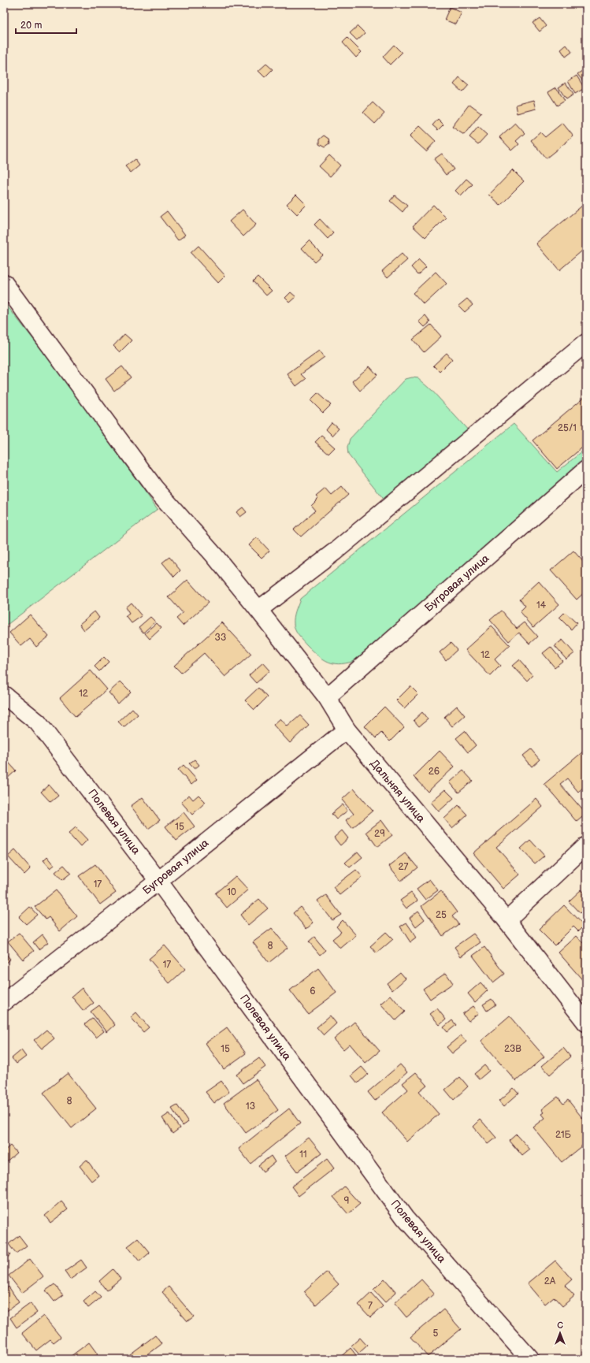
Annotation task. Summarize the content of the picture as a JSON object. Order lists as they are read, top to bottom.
{
  "streets": {
    "street": ["Бугровая улица", "Дальняя улица", "Полевая улица"]
  },
  "crossings": [
    ["Бугровая улица", "Дальняя улица"],
    ["Бугровая улица", "Полевая улица"]
  ],
  "house_numbers": [
    "25/1",
    "14",
    "33",
    "12",
    "12",
    "26",
    "15",
    "29",
    "27",
    "17",
    "10",
    "25",
    "8",
    "17",
    "6",
    "15",
    "23В",
    "8",
    "13",
    "21Б",
    "11",
    "9",
    "2А",
    "7",
    "5"
  ],
  "scale_bar": "20 m",
  "north": "top"
}
